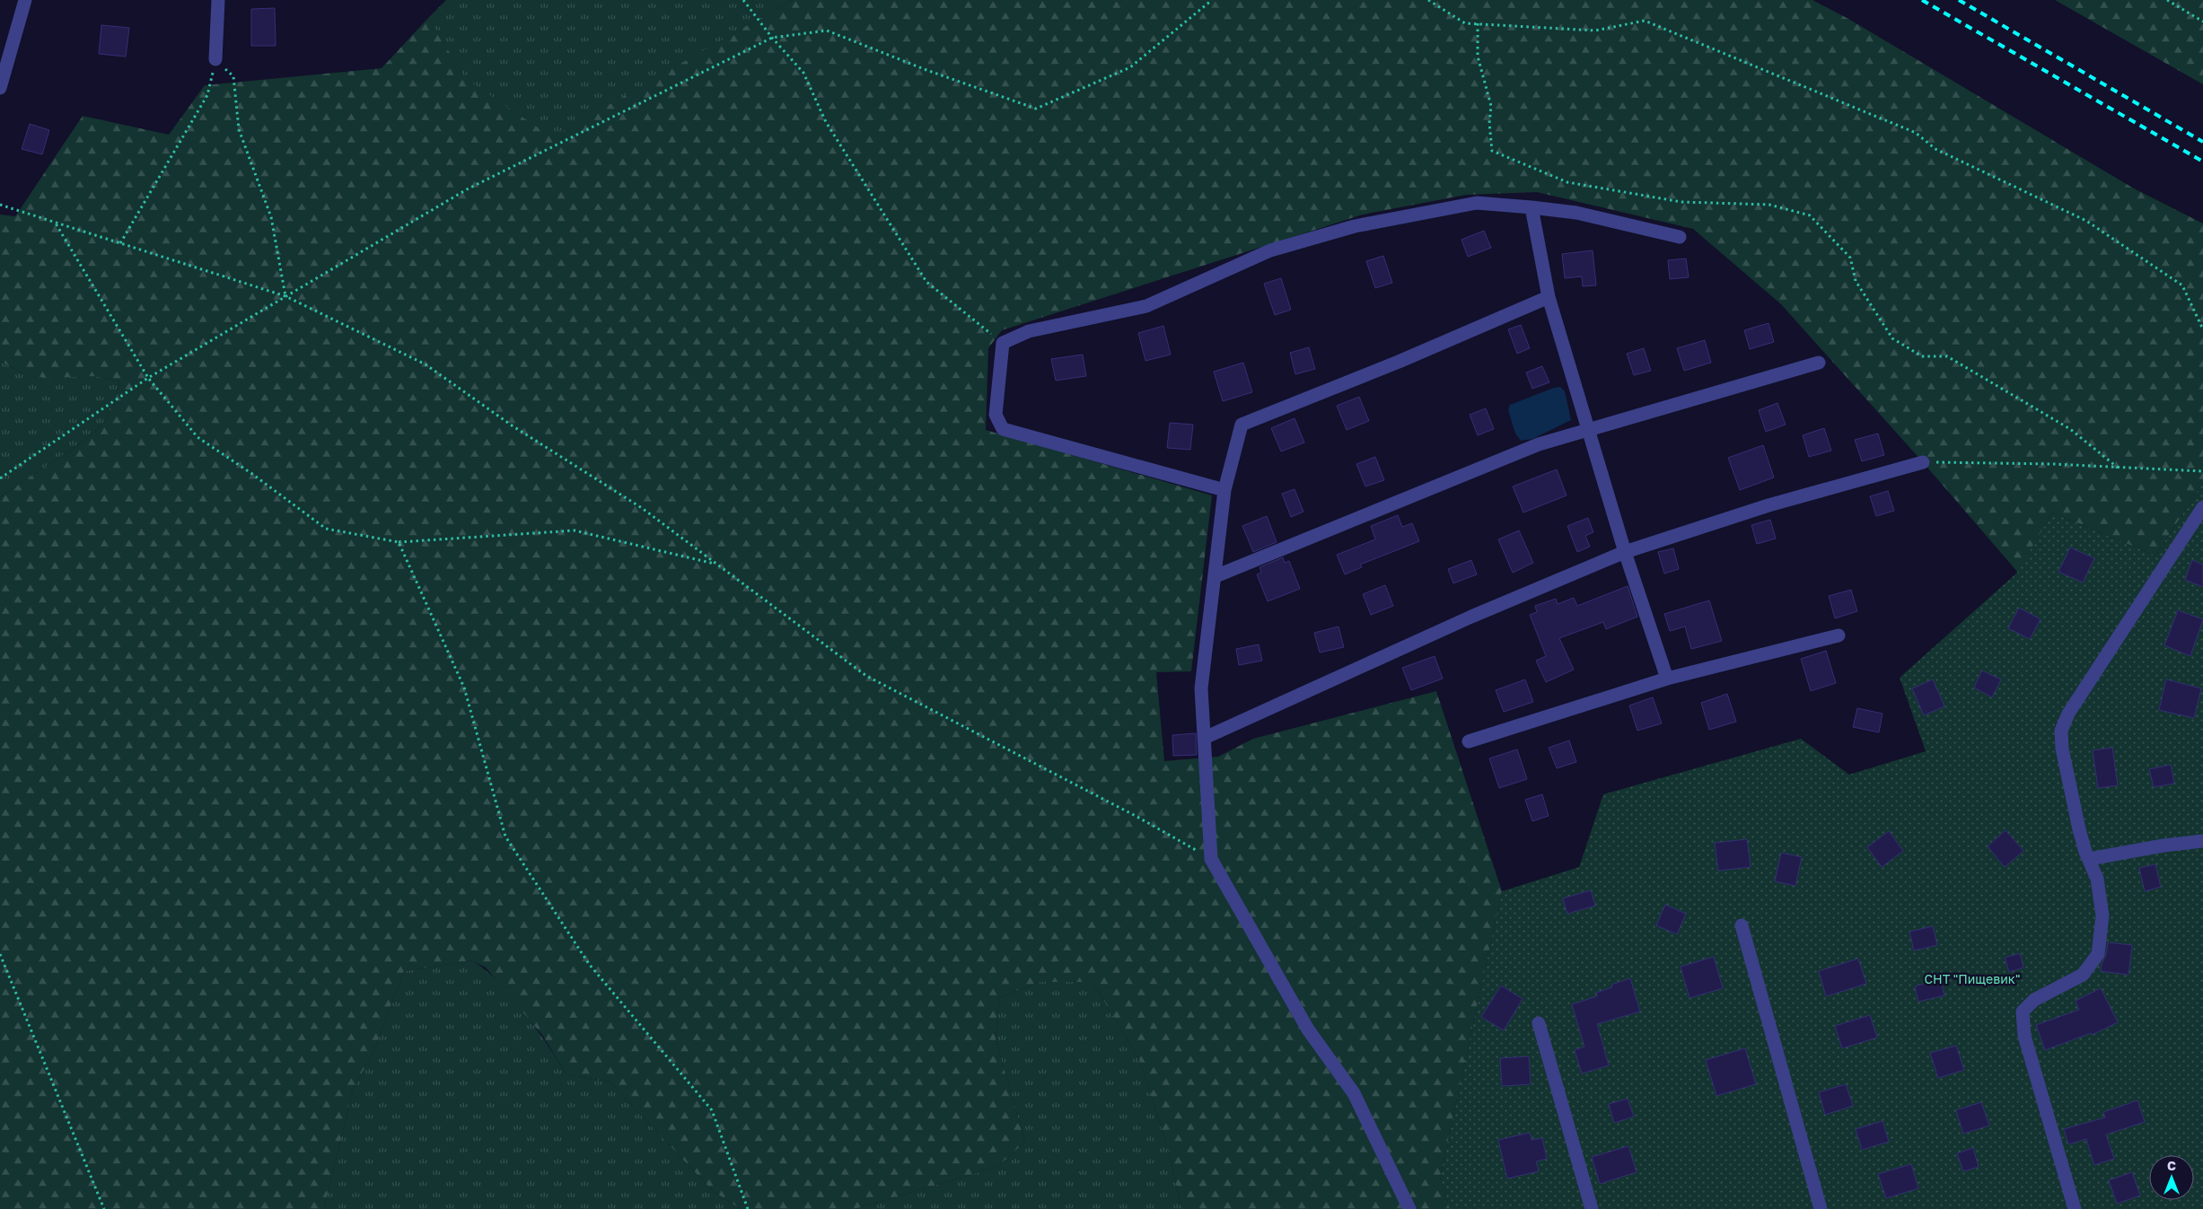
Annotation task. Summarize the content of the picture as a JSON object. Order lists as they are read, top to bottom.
{
  "parks": ["СНТ \"Пищевик\""],
  "north": "top"
}
